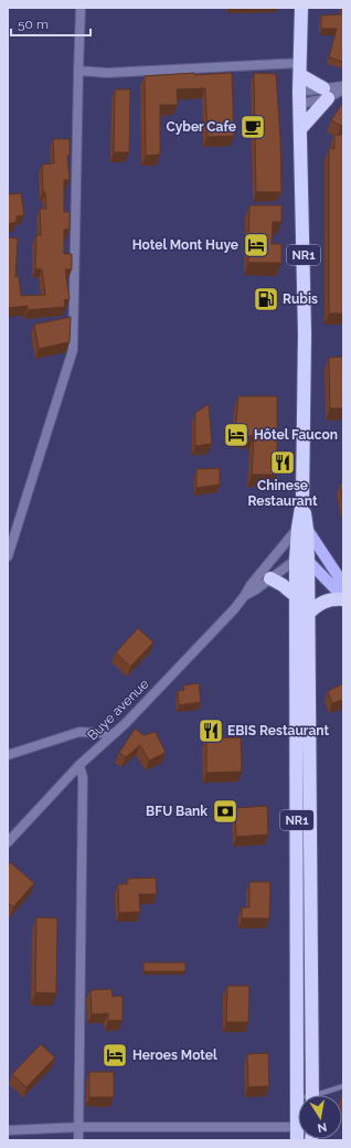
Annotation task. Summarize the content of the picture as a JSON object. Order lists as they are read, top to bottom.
{
  "streets": {
    "highway": ["NR1"],
    "street": ["Buye avenue"]
  },
  "places": {
    "cafe": ["Cyber Cafe"],
    "hotel": ["Hotel Mont Huye", "Hôtel Faucon", "Heroes Motel"],
    "fuel station": ["Rubis"],
    "restaurant": ["Chinese Restaurant", "EBIS Restaurant"],
    "bank": ["BFU Bank"]
  },
  "scale_bar": "50 m",
  "north": "bottom"
}
